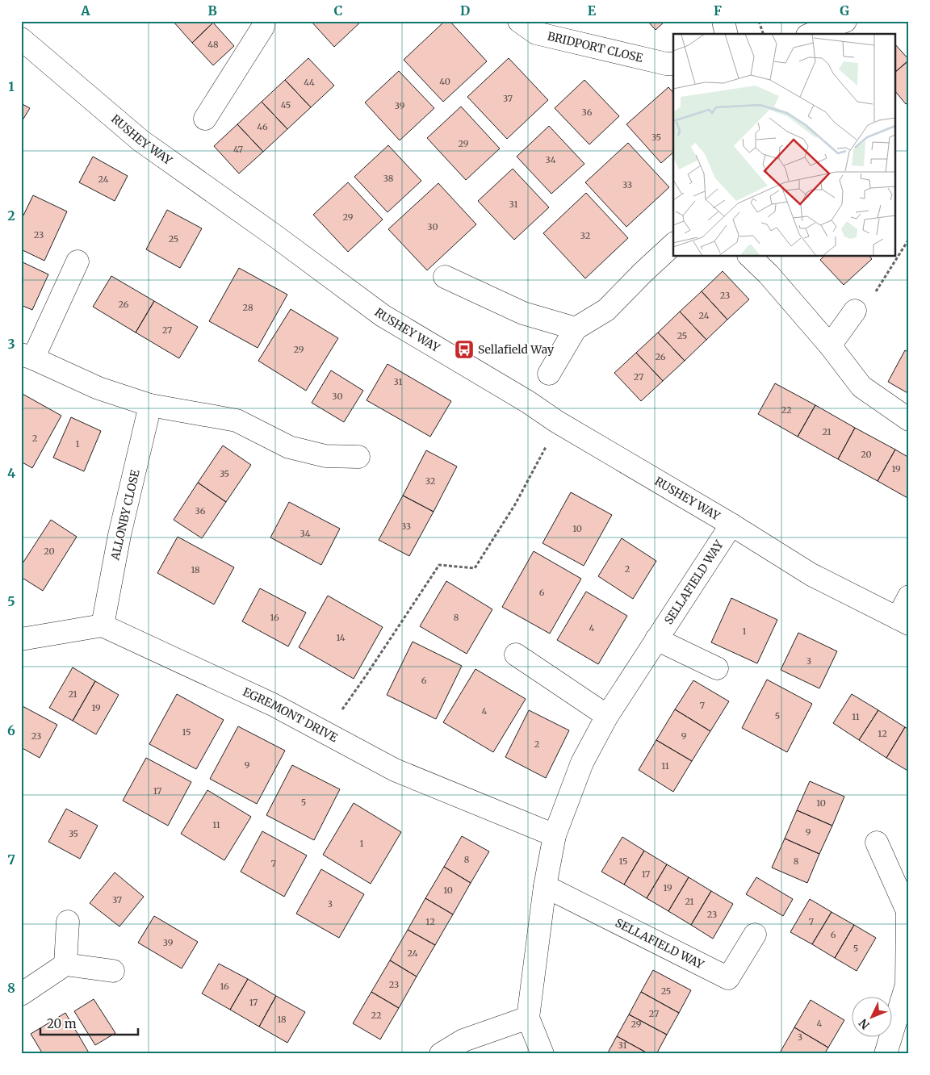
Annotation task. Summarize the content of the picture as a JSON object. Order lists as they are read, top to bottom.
{
  "streets": {
    "street": [
      "BRIDPORT CLOSE",
      "RUSHEY WAY",
      "ALLONBY CLOSE",
      "SELLAFIELD WAY",
      "EGREMONT DRIVE"
    ]
  },
  "crossings": [
    ["RUSHEY WAY", "SELLAFIELD WAY"],
    ["ALLONBY CLOSE", "EGREMONT DRIVE"],
    ["SELLAFIELD WAY", "EGREMONT DRIVE"]
  ],
  "places": {
    "bus stop": ["Sellafield Way"]
  },
  "house_numbers": [
    "48",
    "40",
    "44",
    "37",
    "45",
    "39",
    "36",
    "46",
    "35",
    "29",
    "47",
    "34",
    "38",
    "24",
    "33",
    "31",
    "29",
    "30",
    "23",
    "32",
    "25",
    "23",
    "26",
    "28",
    "24",
    "27",
    "25",
    "29",
    "26",
    "27",
    "31",
    "30",
    "22",
    "21",
    "2",
    "1",
    "20",
    "19",
    "35",
    "32",
    "36",
    "33",
    "10",
    "34",
    "20",
    "2",
    "18",
    "6",
    "16",
    "8",
    "4",
    "1",
    "14",
    "3",
    "6",
    "21",
    "7",
    "19",
    "4",
    "5",
    "11",
    "15",
    "12",
    "23",
    "9",
    "2",
    "9",
    "11",
    "17",
    "5",
    "10",
    "11",
    "9",
    "35",
    "1",
    "8",
    "15",
    "8",
    "7",
    "17",
    "19",
    "10",
    "37",
    "21",
    "3",
    "23",
    "12",
    "7",
    "6",
    "39",
    "5",
    "24",
    "23",
    "16",
    "25",
    "17",
    "27",
    "22",
    "18",
    "4",
    "29",
    "3",
    "31"
  ],
  "scale_bar": "20 m",
  "north": "bottom left",
  "grid": {
    "columns": [
      "A",
      "B",
      "C",
      "D",
      "E",
      "F",
      "G"
    ],
    "rows": [
      "1",
      "2",
      "3",
      "4",
      "5",
      "6",
      "7",
      "8"
    ]
  }
}
